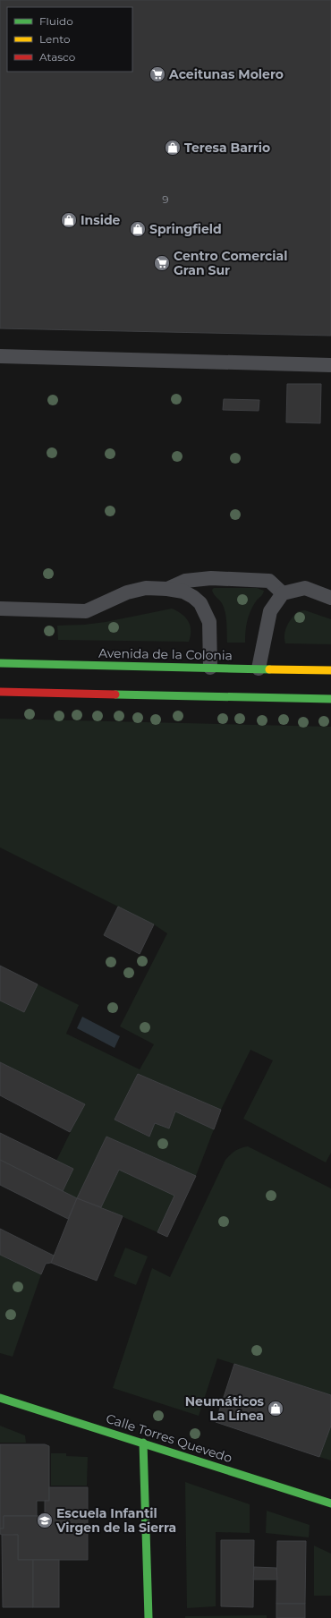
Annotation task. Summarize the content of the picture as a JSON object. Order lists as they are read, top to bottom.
{
  "streets": {
    "main road": ["Avenida de la Colonia", "Calle Torres Quevedo"]
  },
  "places": {
    "supermarket": ["Aceitunas Molero", "Centro Comercial Gran Sur"],
    "shop": [
      "Teresa Barrio",
      "Inside",
      "Springfield",
      "Neumáticos La Línea"
    ],
    "school or university": ["Escuela Infantil Virgen de la Sierra"]
  },
  "house_numbers": ["9"],
  "legend": ["Fluido", "Lento", "Atasco"]
}
